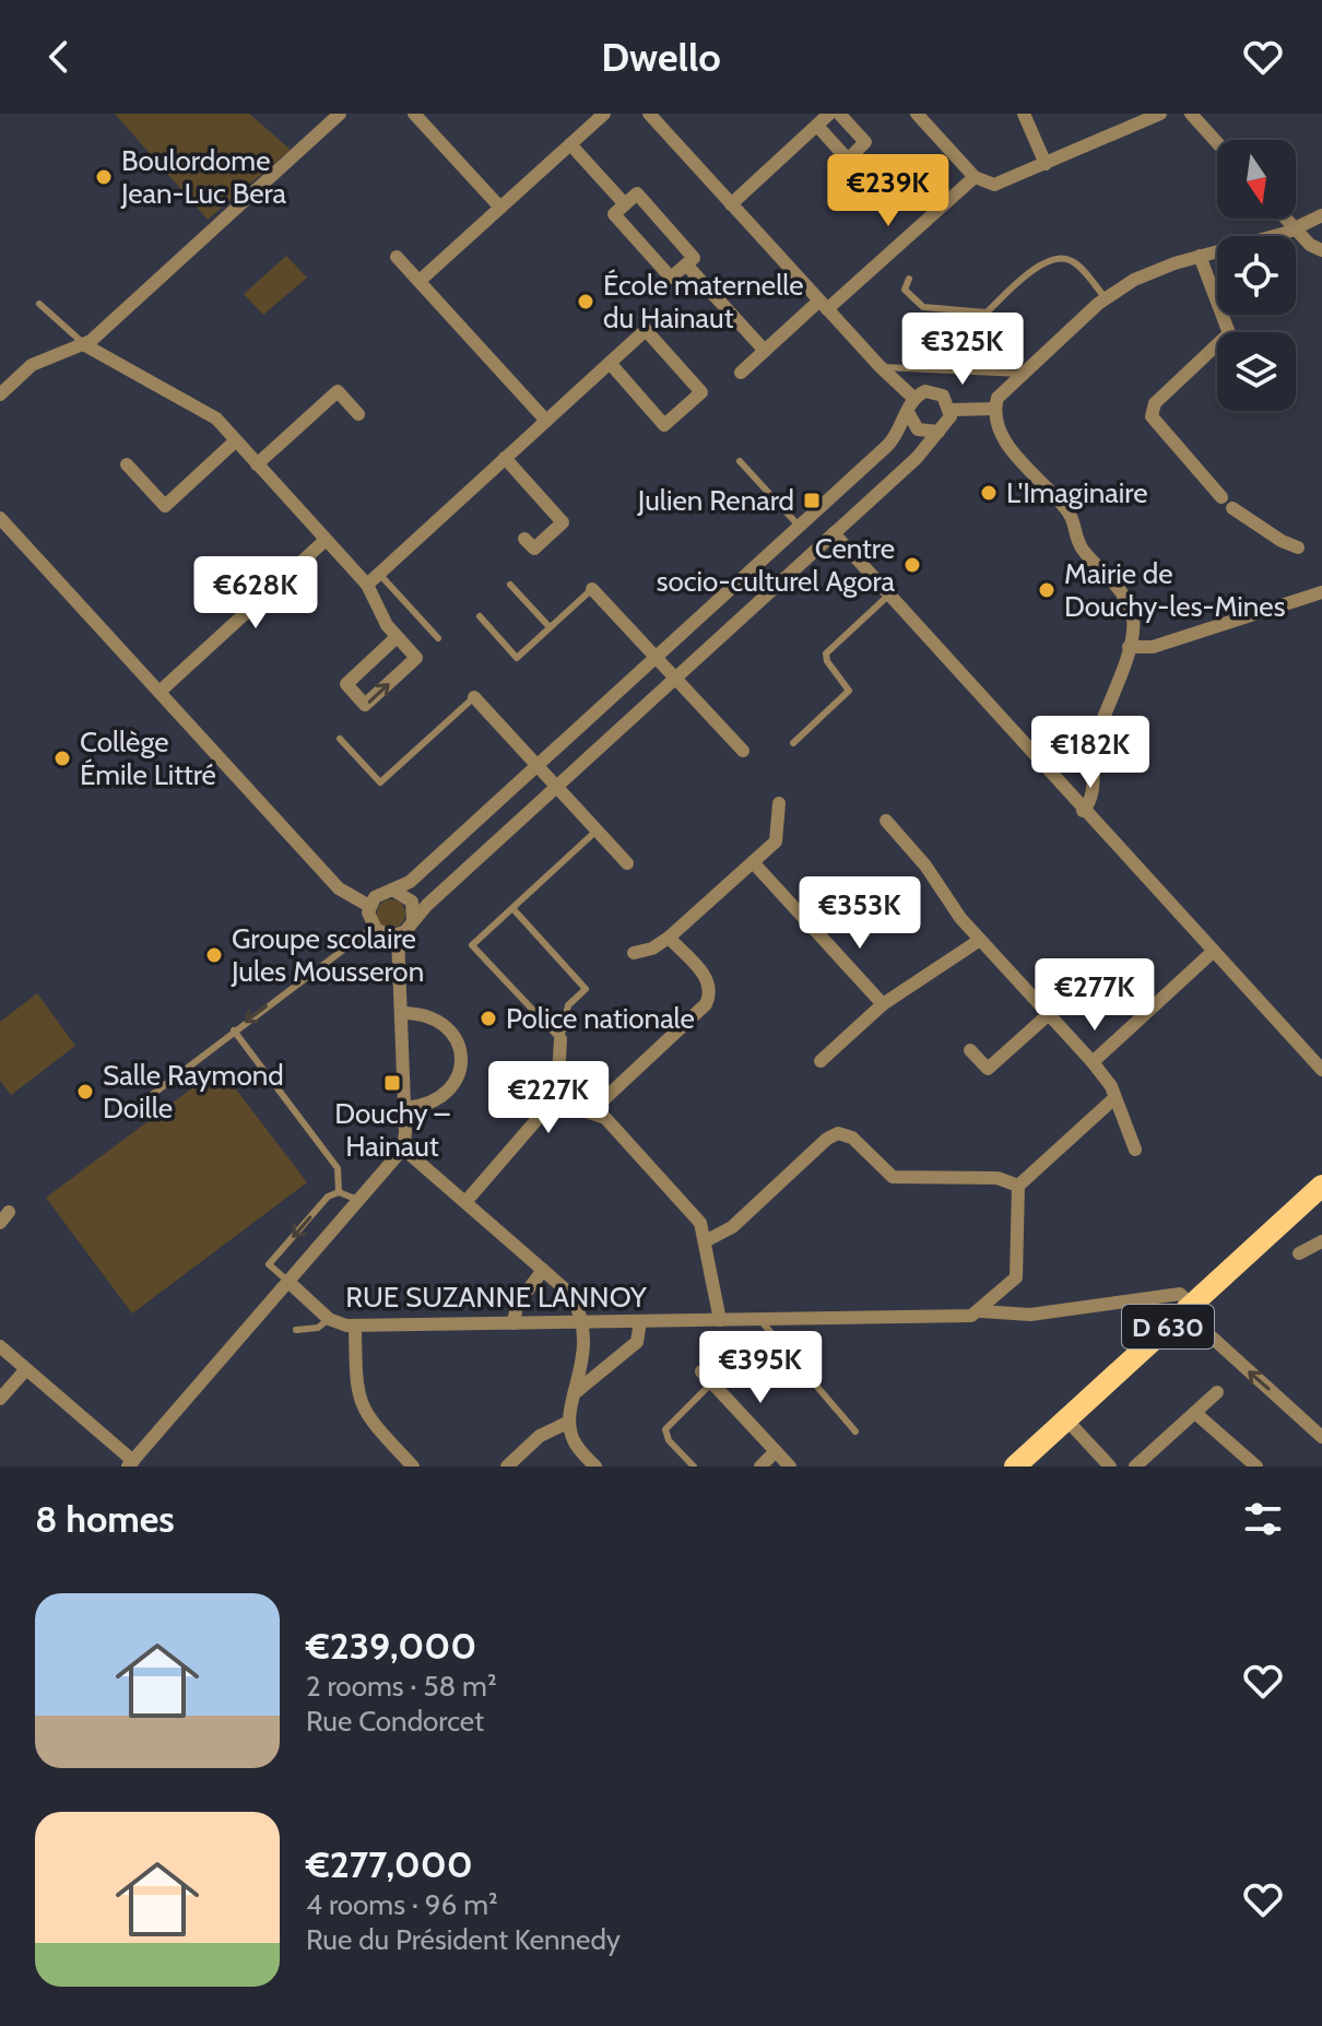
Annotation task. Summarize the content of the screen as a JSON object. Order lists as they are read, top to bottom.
{
  "streets": {
    "main road": ["D 630"],
    "street": ["RUE SUZANNE LANNOY"]
  },
  "crossings": [
    ["RUE SUZANNE LANNOY", "D 630"]
  ],
  "places": {
    "other": [
      "Boulordome Jean-Luc Bera",
      "École maternelle du Hainaut",
      "L'Imaginaire",
      "Centre socio-culturel Agora",
      "Mairie de Douchy-les-Mines",
      "Collège Émile Littré",
      "Groupe scolaire Jules Mousseron",
      "Police nationale",
      "Salle Raymond Doille"
    ],
    "transit": ["Julien Renard", "Douchy – Hainaut"]
  },
  "north": "bottom",
  "page": {
    "header": "Dwello",
    "price": [
      "€239K",
      "€325K",
      "€628K",
      "€182K",
      "€353K",
      "€277K",
      "€227K",
      "€395K"
    ],
    "heading": "8 homes",
    "list": [
      {
        "name": "€239,000",
        "note": "2 rooms · 58 m² · Rue Condorcet"
      },
      {
        "name": "€277,000",
        "note": "4 rooms · 96 m² · Rue du Président Kennedy"
      }
    ]
  }
}
